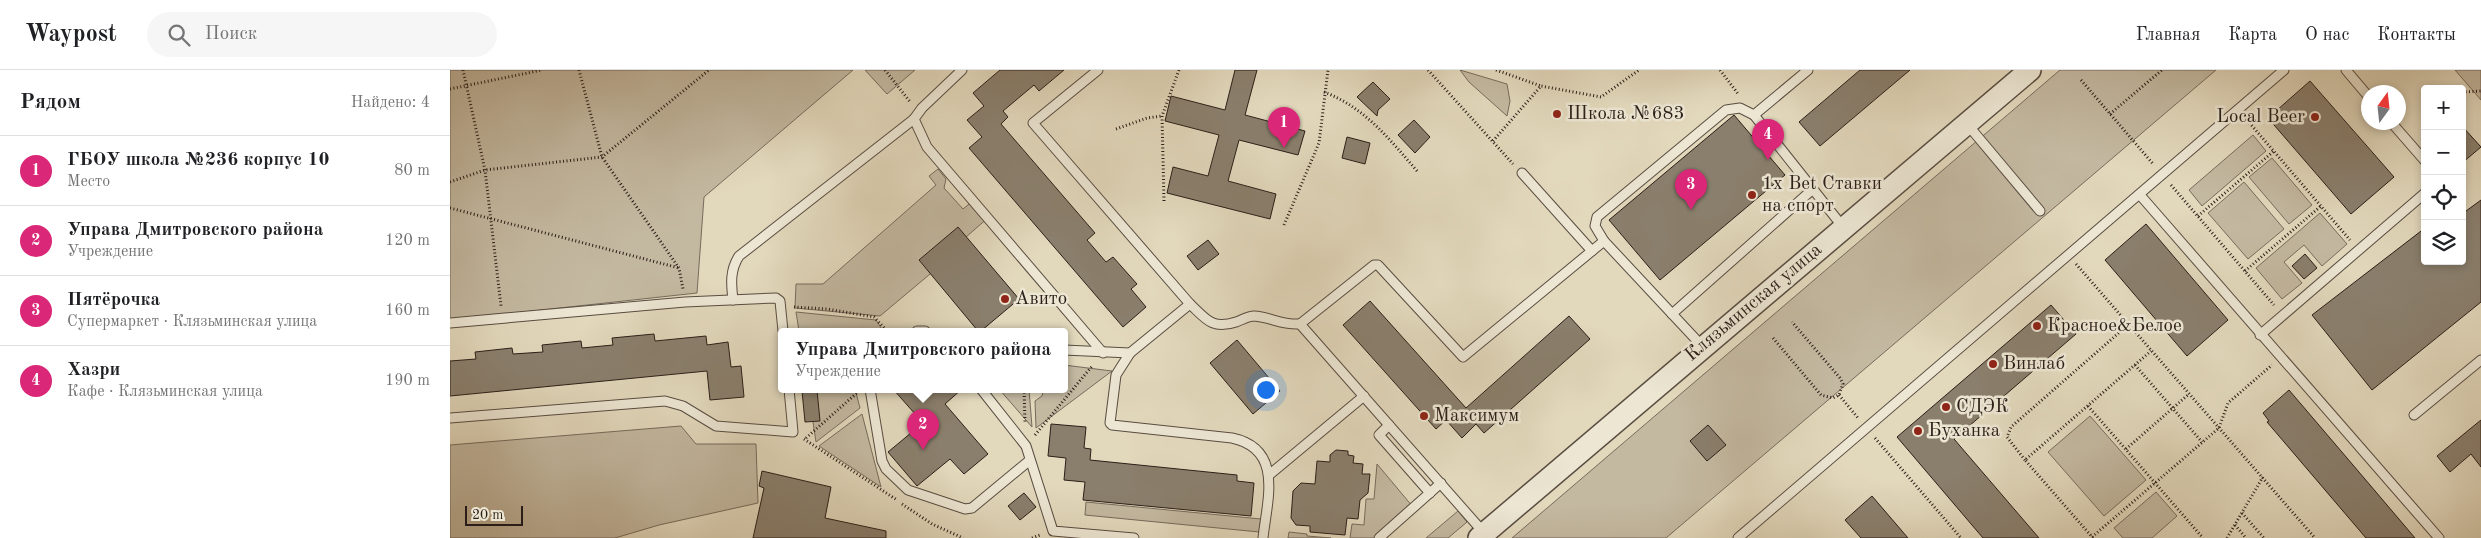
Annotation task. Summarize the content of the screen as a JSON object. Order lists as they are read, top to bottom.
{
  "streets": {
    "street": ["Клязьминская улица"]
  },
  "places": [
    "Школа №683",
    "Local Beer",
    "1x Bet Ставки на спорт",
    "Авито",
    "Красное&Белое",
    "Винлаб",
    "СДЭК",
    "Максимум",
    "Буханка"
  ],
  "scale_bar": "20 m",
  "north": "top",
  "page": {
    "header": "Waypost",
    "search": "Поиск",
    "nav": [
      "Главная",
      "Карта",
      "О нас",
      "Контакты"
    ],
    "heading": ["Рядом", "Найдено: 4"],
    "map_buttons": ["+", "−"],
    "pins": [
      "1",
      "4",
      "3",
      "2"
    ],
    "list": [
      {
        "mark": "1",
        "name": "ГБОУ школа №236 корпус 10",
        "note": "Место",
        "value": "80 m"
      },
      {
        "mark": "2",
        "name": "Управа Дмитровского района",
        "note": "Учреждение",
        "value": "120 m"
      },
      {
        "mark": "3",
        "name": "Пятёрочка",
        "note": "Супермаркет · Клязьминская улица",
        "value": "160 m"
      },
      {
        "mark": "4",
        "name": "Хазри",
        "note": "Кафе · Клязьминская улица",
        "value": "190 m"
      }
    ],
    "popup": ["Управа Дмитровского района", "Учреждение"],
    "scale": "20 m"
  }
}
